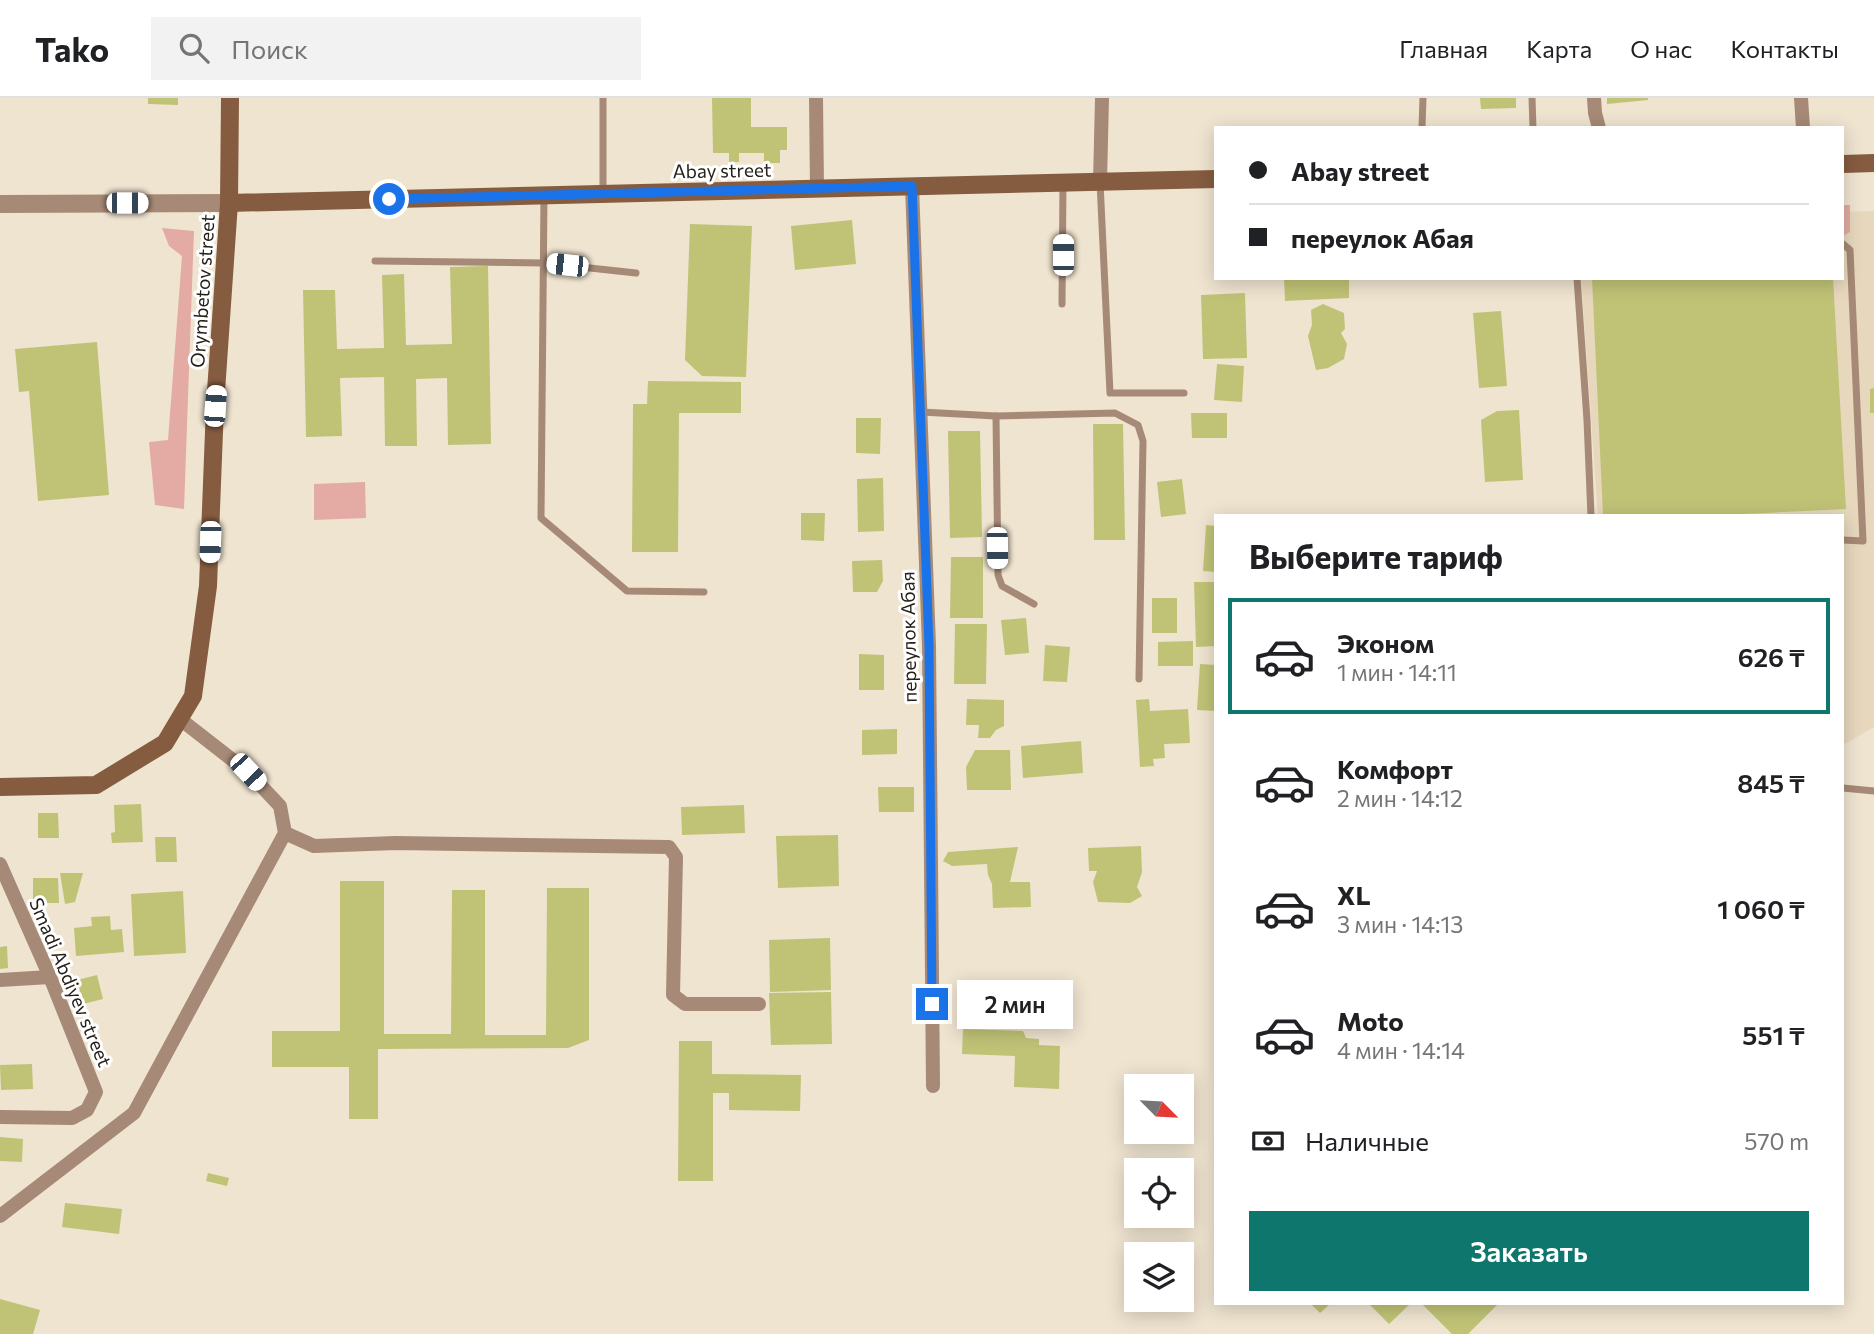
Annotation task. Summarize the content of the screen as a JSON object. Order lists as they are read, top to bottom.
{
  "streets": {
    "main road": ["Abay street", "Orymbetov street"],
    "street": ["переулок Абая", "Smadi Abdiyev street"]
  },
  "crossings": [
    ["Abay street", "Orymbetov street"],
    ["Abay street", "переулок Абая"]
  ],
  "north": "bottom right",
  "page": {
    "header": "Tako",
    "search": "Поиск",
    "nav": [
      "Главная",
      "Карта",
      "О нас",
      "Контакты"
    ],
    "banner": ["Abay street", "переулок Абая"],
    "heading": "Выберите тариф",
    "list": [
      {
        "name": "Эконом",
        "note": "1 мин · 14:11",
        "value": "626 ₸"
      },
      {
        "name": "Комфорт",
        "note": "2 мин · 14:12",
        "value": "845 ₸"
      },
      {
        "name": "XL",
        "note": "3 мин · 14:13",
        "value": "1 060 ₸"
      },
      {
        "name": "Moto",
        "note": "4 мин · 14:14",
        "value": "551 ₸"
      }
    ],
    "bubble": "2 мин",
    "pay": ["Наличные", "570 m"],
    "buttons": "Заказать"
  }
}
